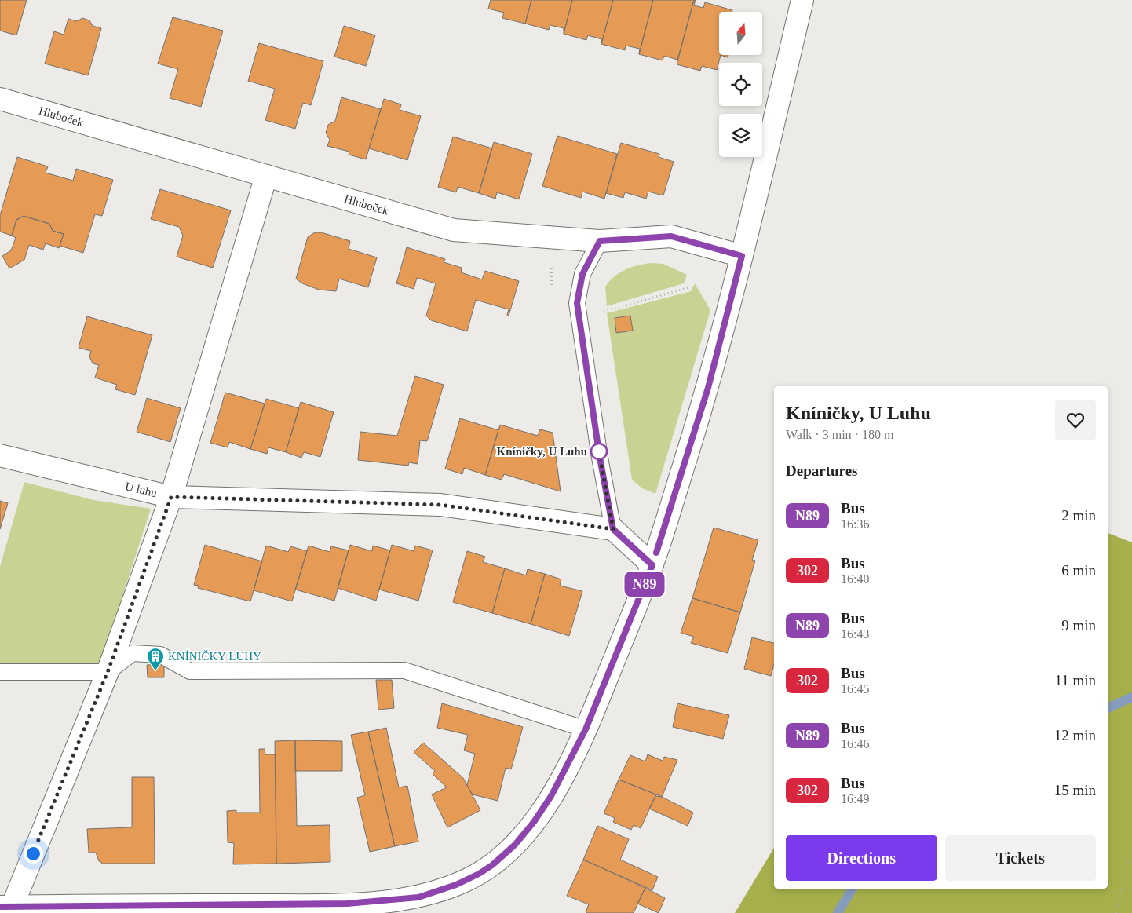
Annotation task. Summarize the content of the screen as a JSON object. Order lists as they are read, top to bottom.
{
  "streets": {
    "street": ["Hluboček", "U luhu"]
  },
  "places": {
    "other": ["Kníničky, U Luhu"],
    "building": ["KNÍNIČKY LUHY"]
  },
  "lines": ["bus line N89"],
  "north": "top",
  "page": {
    "on_map": "N89",
    "heading": [
      ["Kníničky, U Luhu", "Walk · 3 min · 180 m"],
      "Departures"
    ],
    "list": [
      {
        "mark": "N89",
        "name": "Bus",
        "note": "16:36",
        "value": "2 min"
      },
      {
        "mark": "302",
        "name": "Bus",
        "note": "16:40",
        "value": "6 min"
      },
      {
        "mark": "N89",
        "name": "Bus",
        "note": "16:43",
        "value": "9 min"
      },
      {
        "mark": "302",
        "name": "Bus",
        "note": "16:45",
        "value": "11 min"
      },
      {
        "mark": "N89",
        "name": "Bus",
        "note": "16:46",
        "value": "12 min"
      },
      {
        "mark": "302",
        "name": "Bus",
        "note": "16:49",
        "value": "15 min"
      }
    ],
    "buttons": ["Directions", "Tickets"]
  }
}
